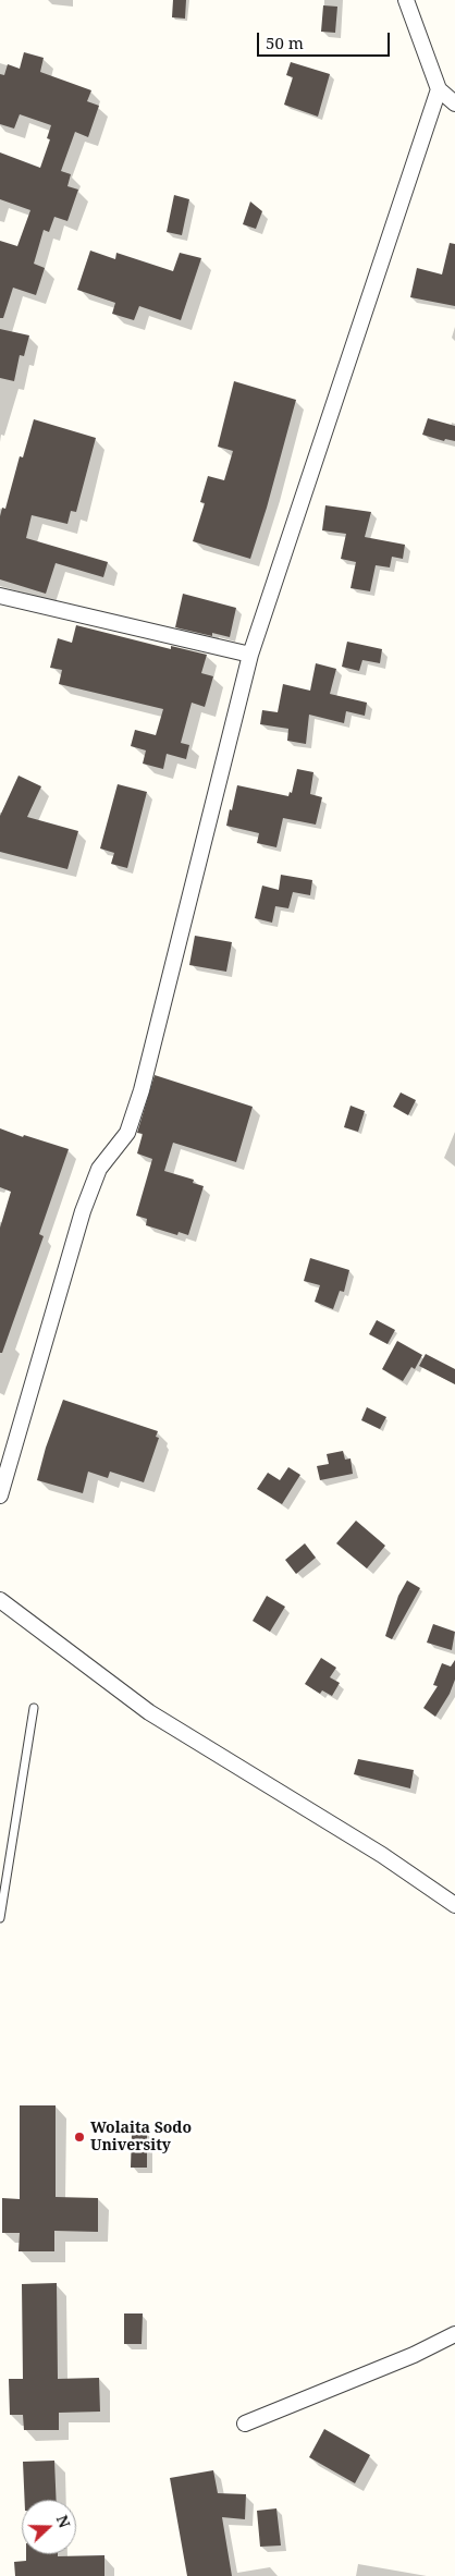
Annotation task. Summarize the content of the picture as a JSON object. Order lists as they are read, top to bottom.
{
  "places": ["Wolaita Sodo University"],
  "scale_bar": "50 m",
  "north": "right"
}
